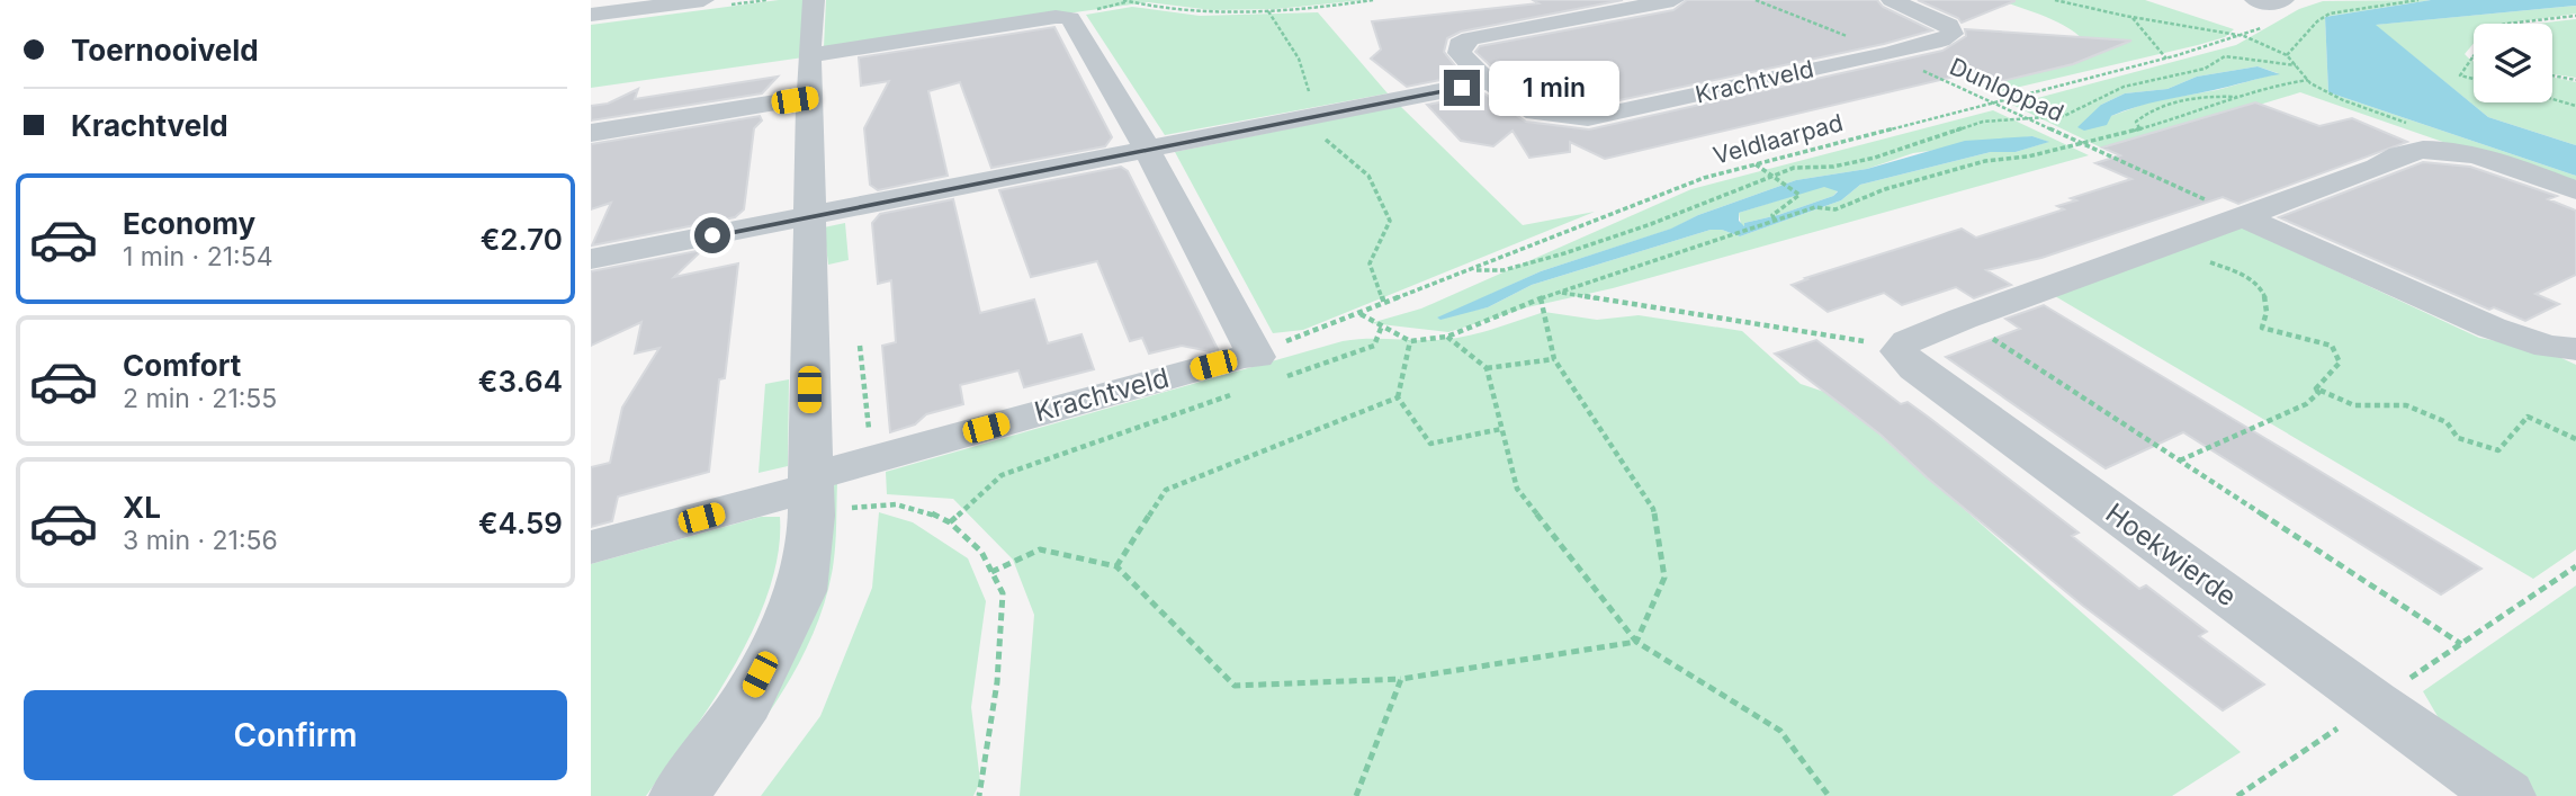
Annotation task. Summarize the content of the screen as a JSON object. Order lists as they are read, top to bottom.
{
  "streets": {
    "street": ["Krachtveld", "Hoekwierde"],
    "path": ["Dunloppad", "Veldlaarpad"]
  },
  "crossings": [
    ["Krachtveld", "Dunloppad"],
    ["Krachtveld", "Veldlaarpad"],
    ["Dunloppad", "Veldlaarpad"]
  ],
  "page": {
    "banner": ["Toernooiveld", "Krachtveld"],
    "bubble": "1 min",
    "list": [
      {
        "name": "Economy",
        "note": "1 min · 21:54",
        "value": "€2.70"
      },
      {
        "name": "Comfort",
        "note": "2 min · 21:55",
        "value": "€3.64"
      },
      {
        "name": "XL",
        "note": "3 min · 21:56",
        "value": "€4.59"
      }
    ],
    "buttons": "Confirm"
  }
}
